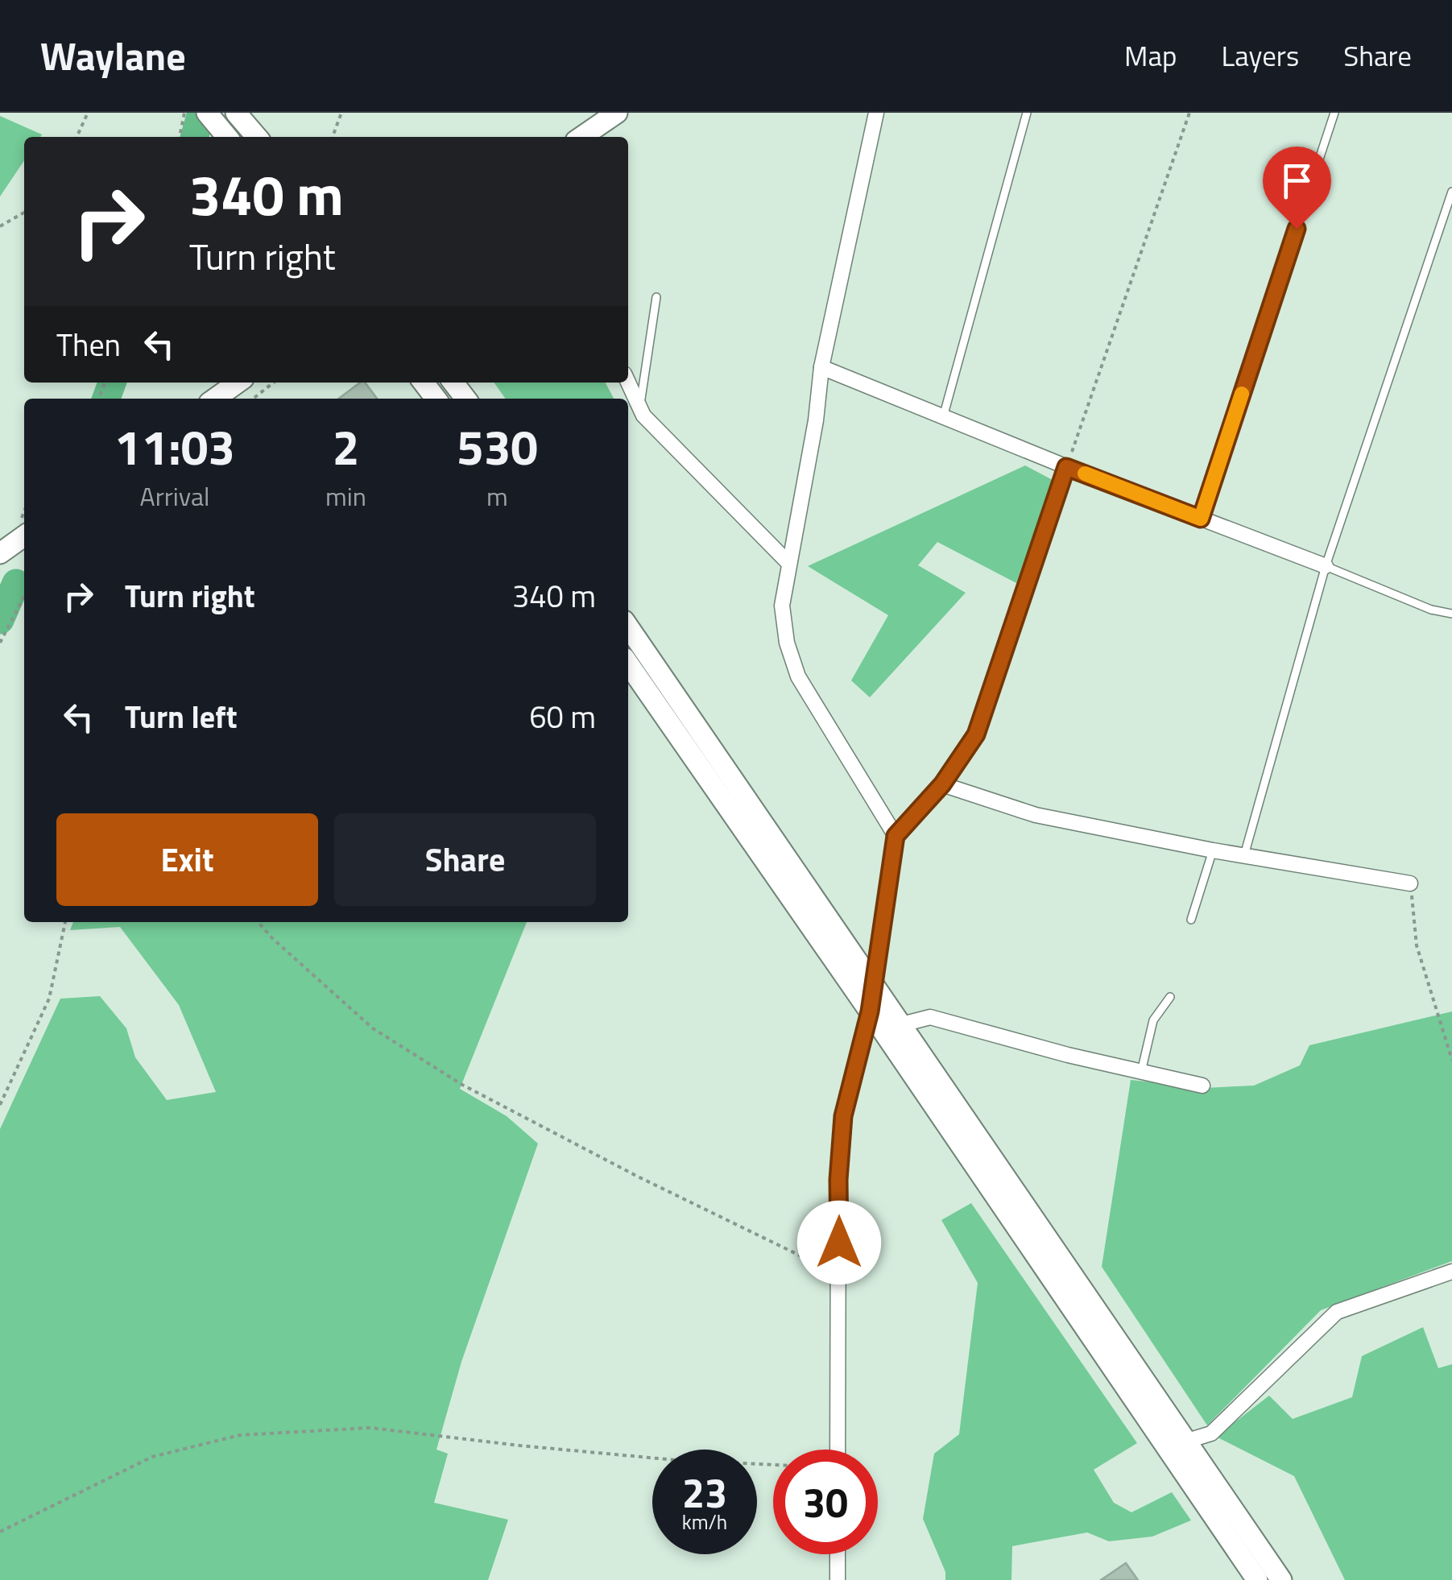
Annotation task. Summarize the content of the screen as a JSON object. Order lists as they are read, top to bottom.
{
  "page": {
    "header": "Waylane",
    "nav": ["Map", "Layers", "Share"],
    "turn": ["340 m", "Turn right"],
    "then": "Then",
    "eta": [
      "11:03",
      "Arrival",
      "2",
      "min",
      "530",
      "m"
    ],
    "list": [
      {
        "name": "Turn right",
        "value": "340 m"
      },
      {
        "name": "Turn left",
        "value": "60 m"
      }
    ],
    "buttons": ["Exit", "Share"],
    "speed": "23 km/h",
    "limit": "30"
  }
}
